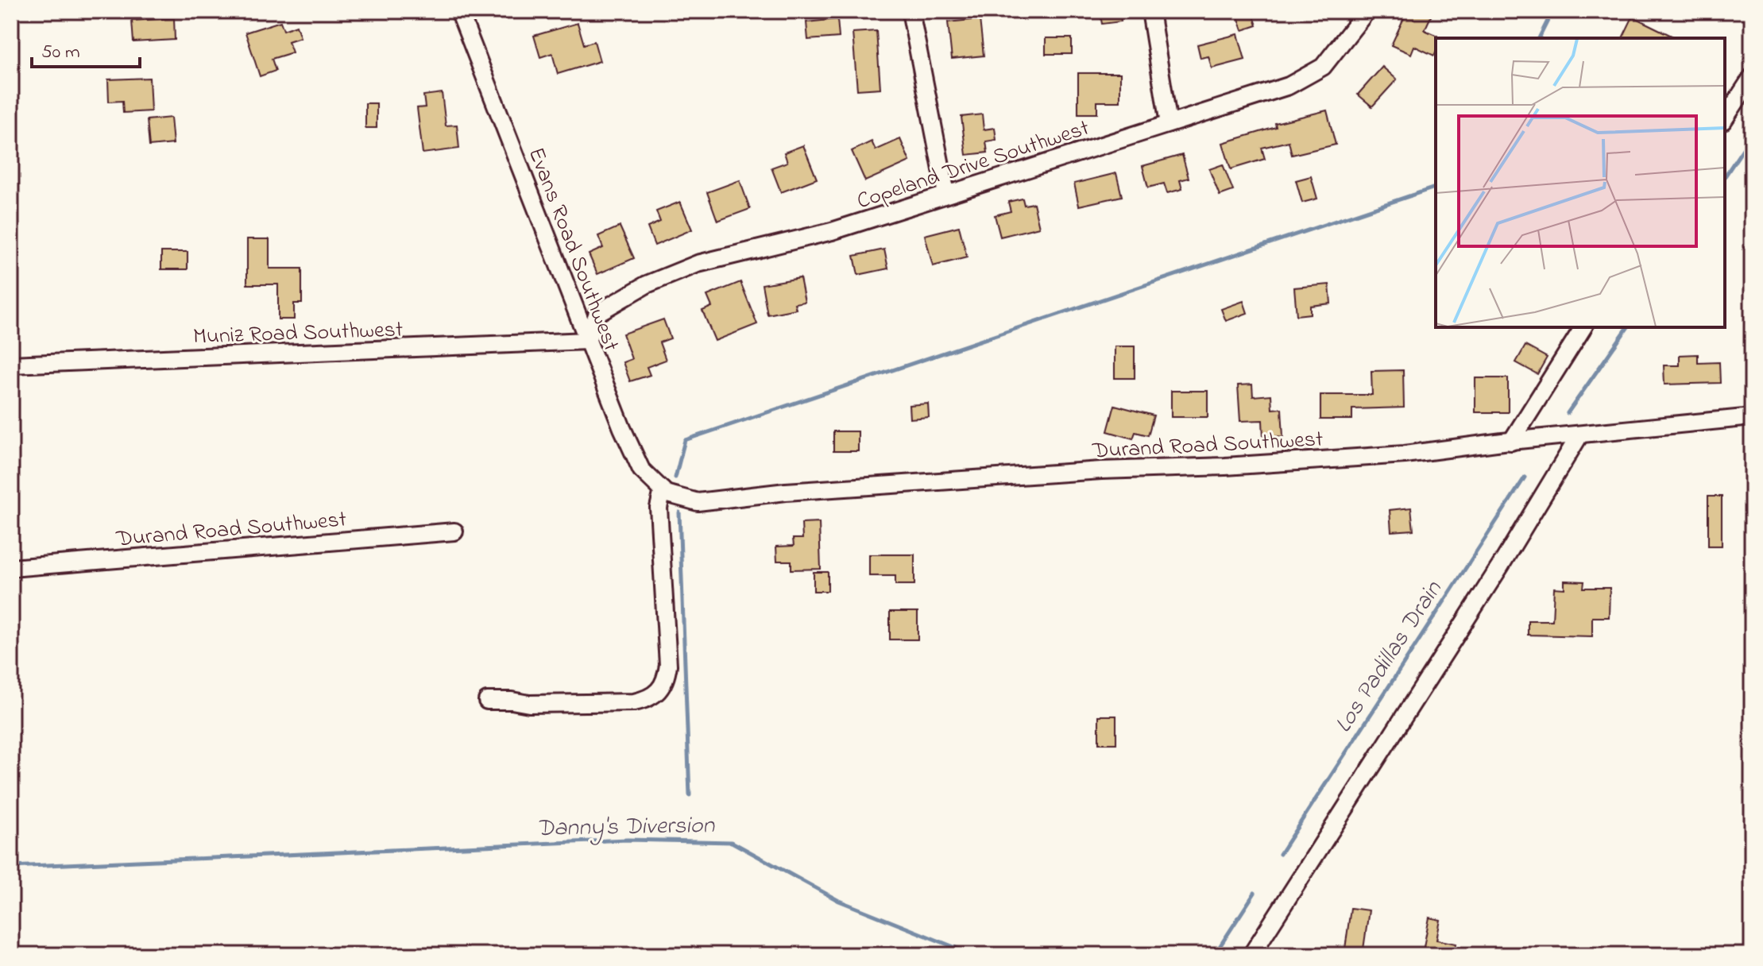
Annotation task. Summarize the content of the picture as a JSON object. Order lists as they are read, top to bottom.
{
  "streets": {
    "street": [
      "Copeland Drive Southwest",
      "Evans Road Southwest",
      "Muniz Road Southwest",
      "Durand Road Southwest"
    ]
  },
  "crossings": [
    ["Copeland Drive Southwest", "Evans Road Southwest"],
    ["Copeland Drive Southwest", "Muniz Road Southwest"],
    ["Evans Road Southwest", "Muniz Road Southwest"],
    ["Evans Road Southwest", "Durand Road Southwest"]
  ],
  "water": ["Los Padillas Drain", "Danny's Diversion"],
  "scale_bar": "50 m"
}
